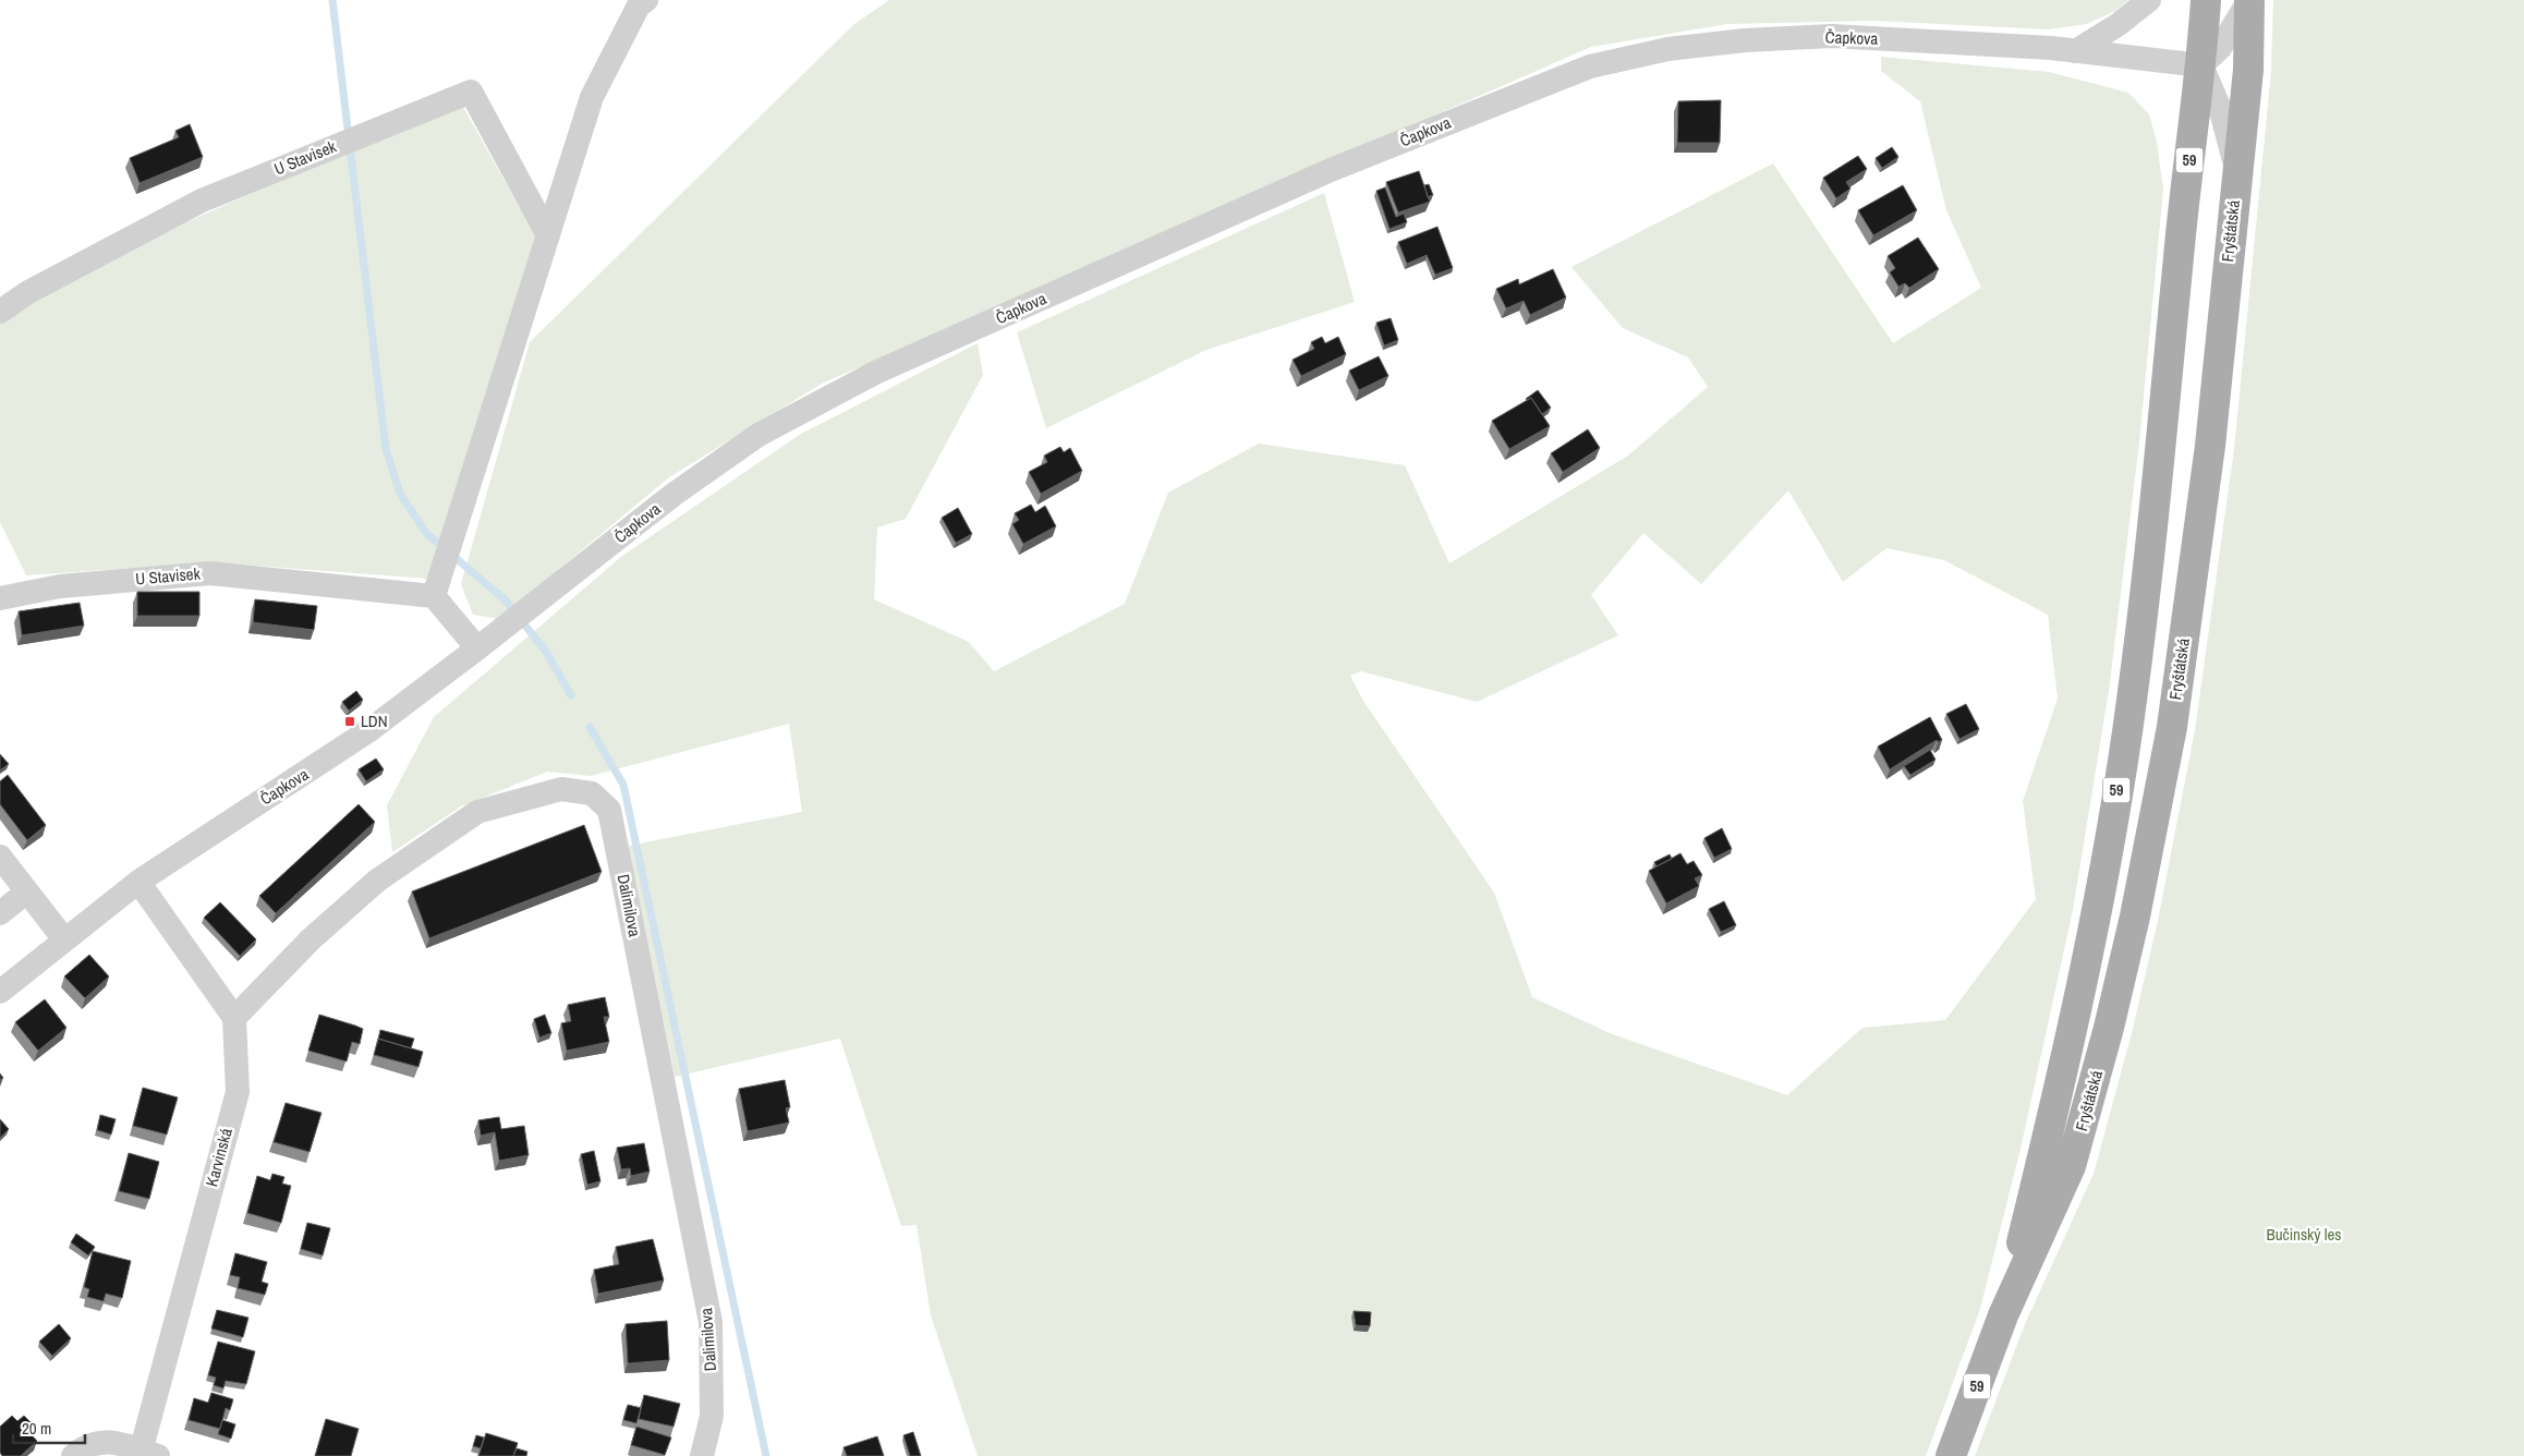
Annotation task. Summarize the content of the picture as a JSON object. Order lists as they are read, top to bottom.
{
  "streets": {
    "main road": ["59", "Fryštátská"],
    "street": [
      "Čapkova",
      "U Stavisek",
      "Dalimilova",
      "Karvinská"
    ]
  },
  "crossings": [
    ["Čapkova", "Fryštátská"],
    ["Dalimilova", "Karvinská"]
  ],
  "parks": ["Bučinský les"],
  "places": {
    "transit": ["LDN"]
  },
  "scale_bar": "20 m"
}
